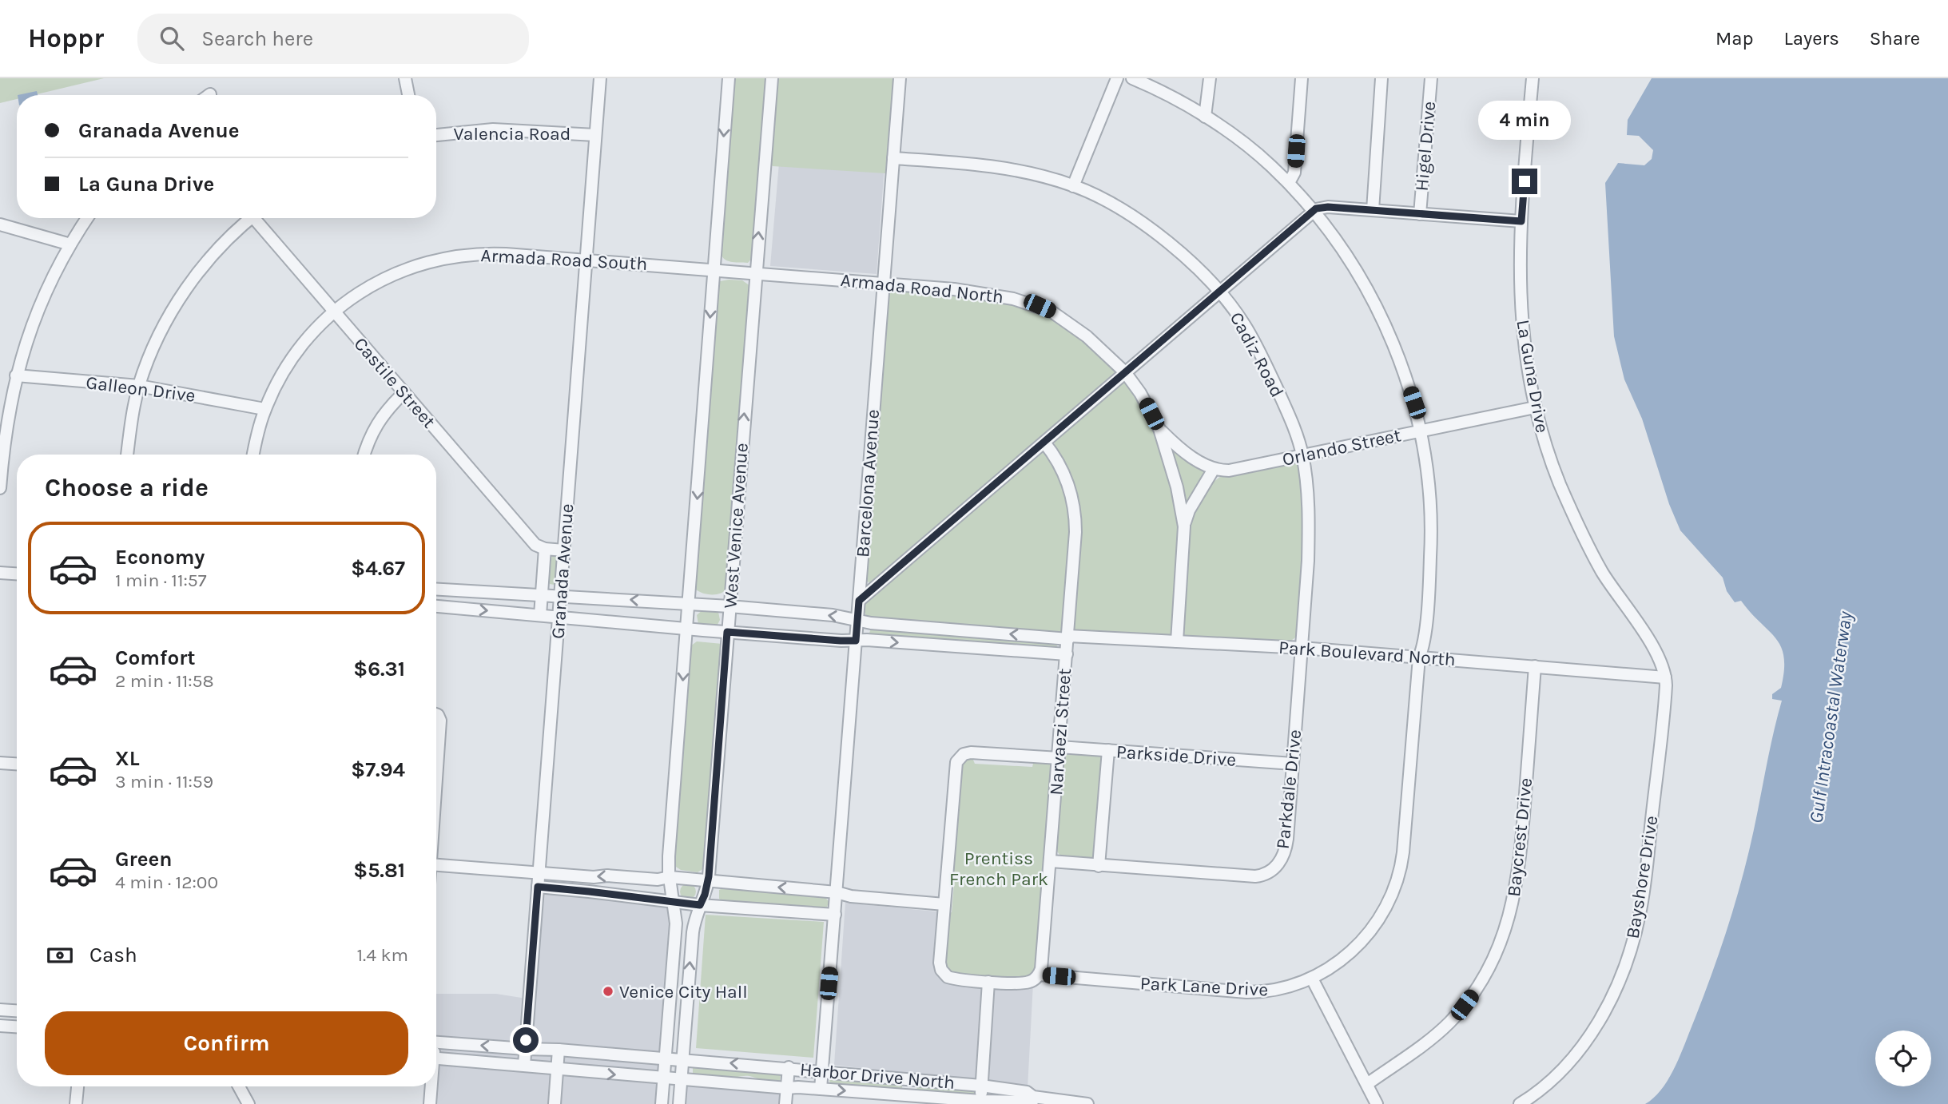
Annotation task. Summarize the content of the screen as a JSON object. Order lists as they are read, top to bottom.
{
  "streets": {
    "street": [
      "Valencia Road",
      "Higel Drive",
      "Armada Road South",
      "Armada Road North",
      "Cadiz Road",
      "La Guna Drive",
      "Castile Street",
      "Galleon Drive",
      "Orlando Street",
      "Barcelona Avenue",
      "West Venice Avenue",
      "Granada Avenue",
      "Park Boulevard North",
      "Narvaezi Street",
      "Parkside Drive",
      "Parkdale Drive",
      "Baycrest Drive",
      "Bayshore Drive",
      "Park Lane Drive",
      "Harbor Drive North"
    ]
  },
  "crossings": [
    ["Valencia Road", "Granada Avenue"],
    ["Armada Road South", "Armada Road North"],
    ["Armada Road South", "Castile Street"],
    ["Armada Road South", "Galleon Drive"],
    ["Armada Road South", "Granada Avenue"],
    ["Armada Road North", "Barcelona Avenue"],
    ["Armada Road North", "West Venice Avenue"],
    ["Armada Road North", "Park Boulevard North"],
    ["Cadiz Road", "Orlando Street"],
    ["Cadiz Road", "Barcelona Avenue"],
    ["Cadiz Road", "Park Boulevard North"],
    ["Cadiz Road", "Parkdale Drive"],
    ["La Guna Drive", "Orlando Street"],
    ["La Guna Drive", "Park Boulevard North"],
    ["La Guna Drive", "Bayshore Drive"],
    ["Orlando Street", "Park Lane Drive"],
    ["Barcelona Avenue", "Park Boulevard North"],
    ["Barcelona Avenue", "Harbor Drive North"],
    ["West Venice Avenue", "Park Boulevard North"],
    ["West Venice Avenue", "Harbor Drive North"],
    ["Granada Avenue", "Park Boulevard North"],
    ["Granada Avenue", "Harbor Drive North"],
    ["Park Boulevard North", "Narvaezi Street"],
    ["Park Boulevard North", "Parkdale Drive"],
    ["Park Boulevard North", "Baycrest Drive"],
    ["Park Boulevard North", "Bayshore Drive"],
    ["Park Boulevard North", "Park Lane Drive"],
    ["Narvaezi Street", "Parkside Drive"],
    ["Narvaezi Street", "Parkdale Drive"],
    ["Narvaezi Street", "Park Lane Drive"],
    ["Parkside Drive", "Parkdale Drive"]
  ],
  "water": ["Gulf Intracoastal Waterway"],
  "parks": ["Prentiss French Park"],
  "places": ["Venice City Hall"],
  "page": {
    "header": "Hoppr",
    "search": "Search here",
    "nav": ["Map", "Layers", "Share"],
    "banner": ["Granada Avenue", "La Guna Drive"],
    "bubble": "4 min",
    "heading": "Choose a ride",
    "list": [
      {
        "name": "Economy",
        "note": "1 min · 11:57",
        "value": "$4.67"
      },
      {
        "name": "Comfort",
        "note": "2 min · 11:58",
        "value": "$6.31"
      },
      {
        "name": "XL",
        "note": "3 min · 11:59",
        "value": "$7.94"
      },
      {
        "name": "Green",
        "note": "4 min · 12:00",
        "value": "$5.81"
      }
    ],
    "pay": ["Cash", "1.4 km"],
    "buttons": "Confirm"
  }
}
